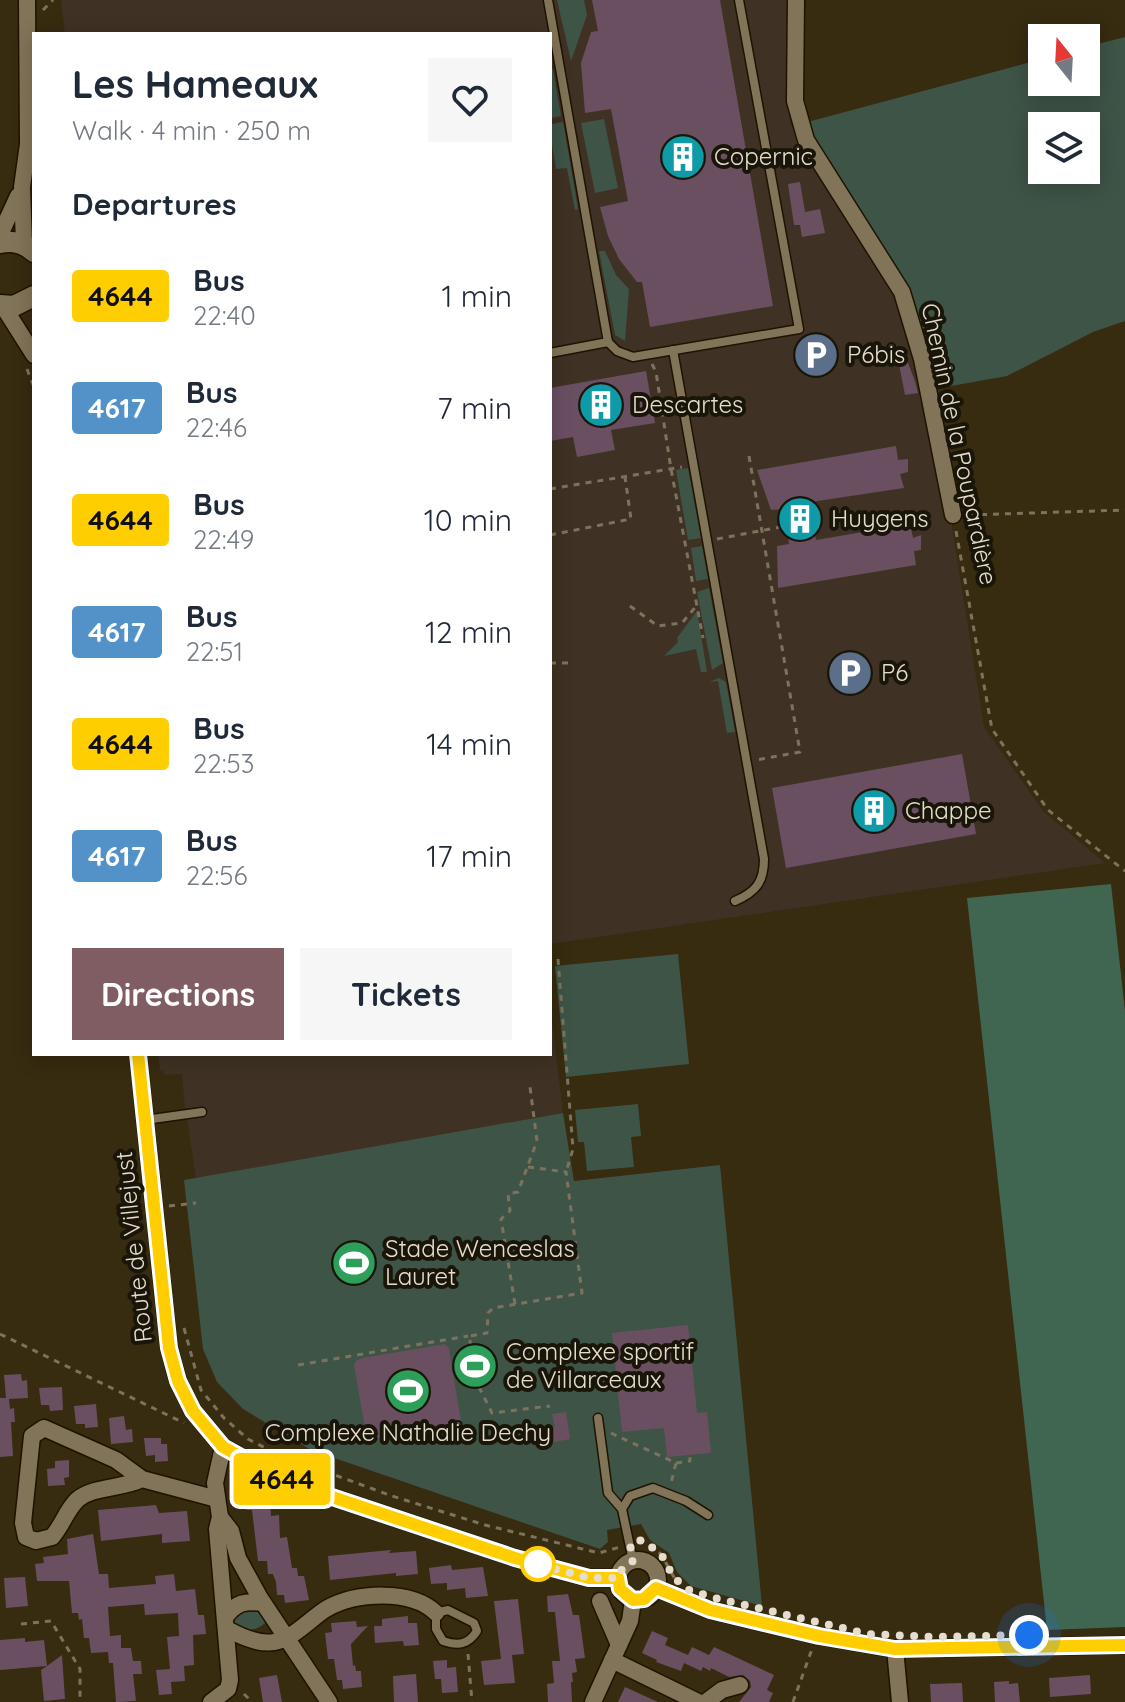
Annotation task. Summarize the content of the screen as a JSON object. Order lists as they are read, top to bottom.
{
  "streets": {
    "street": ["Chemin de la Poupardière", "Route de Villejust"]
  },
  "places": {
    "building": [
      "Copernic",
      "Descartes",
      "Huygens",
      "Chappe"
    ],
    "parking": ["P6bis", "P6"],
    "sports": ["Stade Wenceslas Lauret", "Complexe sportif de Villarceaux", "Complexe Nathalie Dechy"]
  },
  "lines": ["bus line 4644"],
  "north": "top",
  "page": {
    "on_map": "4644",
    "heading": [
      ["Les Hameaux", "Walk · 4 min · 250 m"],
      "Departures"
    ],
    "list": [
      {
        "mark": "4644",
        "name": "Bus",
        "note": "22:40",
        "value": "1 min"
      },
      {
        "mark": "4617",
        "name": "Bus",
        "note": "22:46",
        "value": "7 min"
      },
      {
        "mark": "4644",
        "name": "Bus",
        "note": "22:49",
        "value": "10 min"
      },
      {
        "mark": "4617",
        "name": "Bus",
        "note": "22:51",
        "value": "12 min"
      },
      {
        "mark": "4644",
        "name": "Bus",
        "note": "22:53",
        "value": "14 min"
      },
      {
        "mark": "4617",
        "name": "Bus",
        "note": "22:56",
        "value": "17 min"
      }
    ],
    "buttons": ["Directions", "Tickets"]
  }
}
